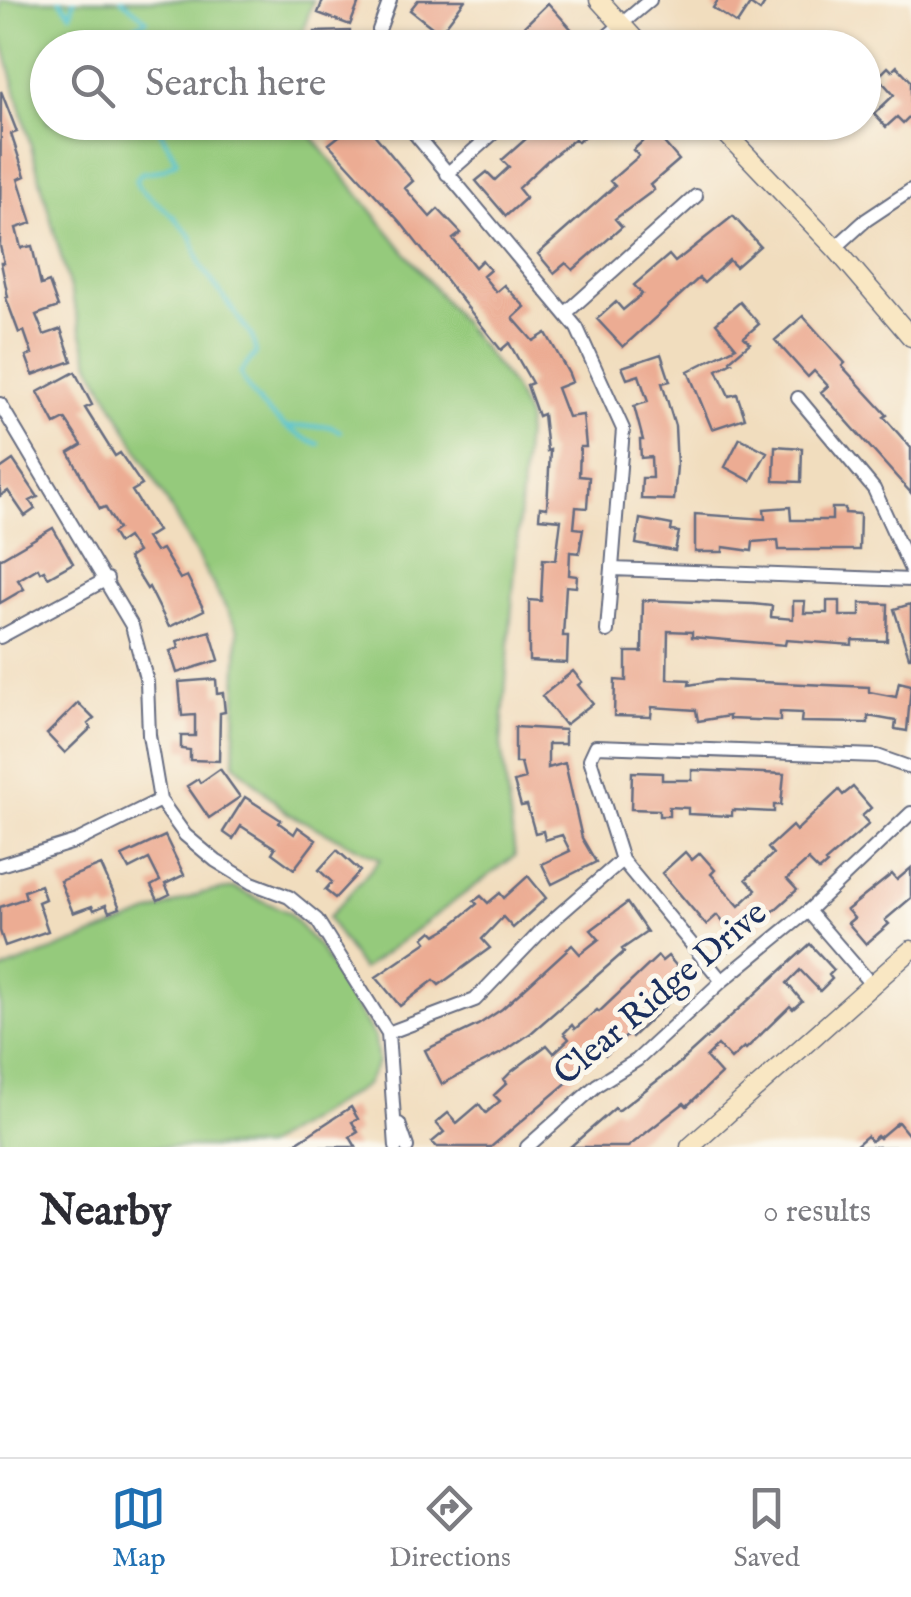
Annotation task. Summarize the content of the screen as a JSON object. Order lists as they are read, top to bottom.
{
  "streets": {
    "street": ["Clear Ridge Drive"]
  },
  "page": {
    "search": "Search here",
    "heading": ["Nearby", "0 results"],
    "nav": ["Map", "Directions", "Saved"]
  }
}
